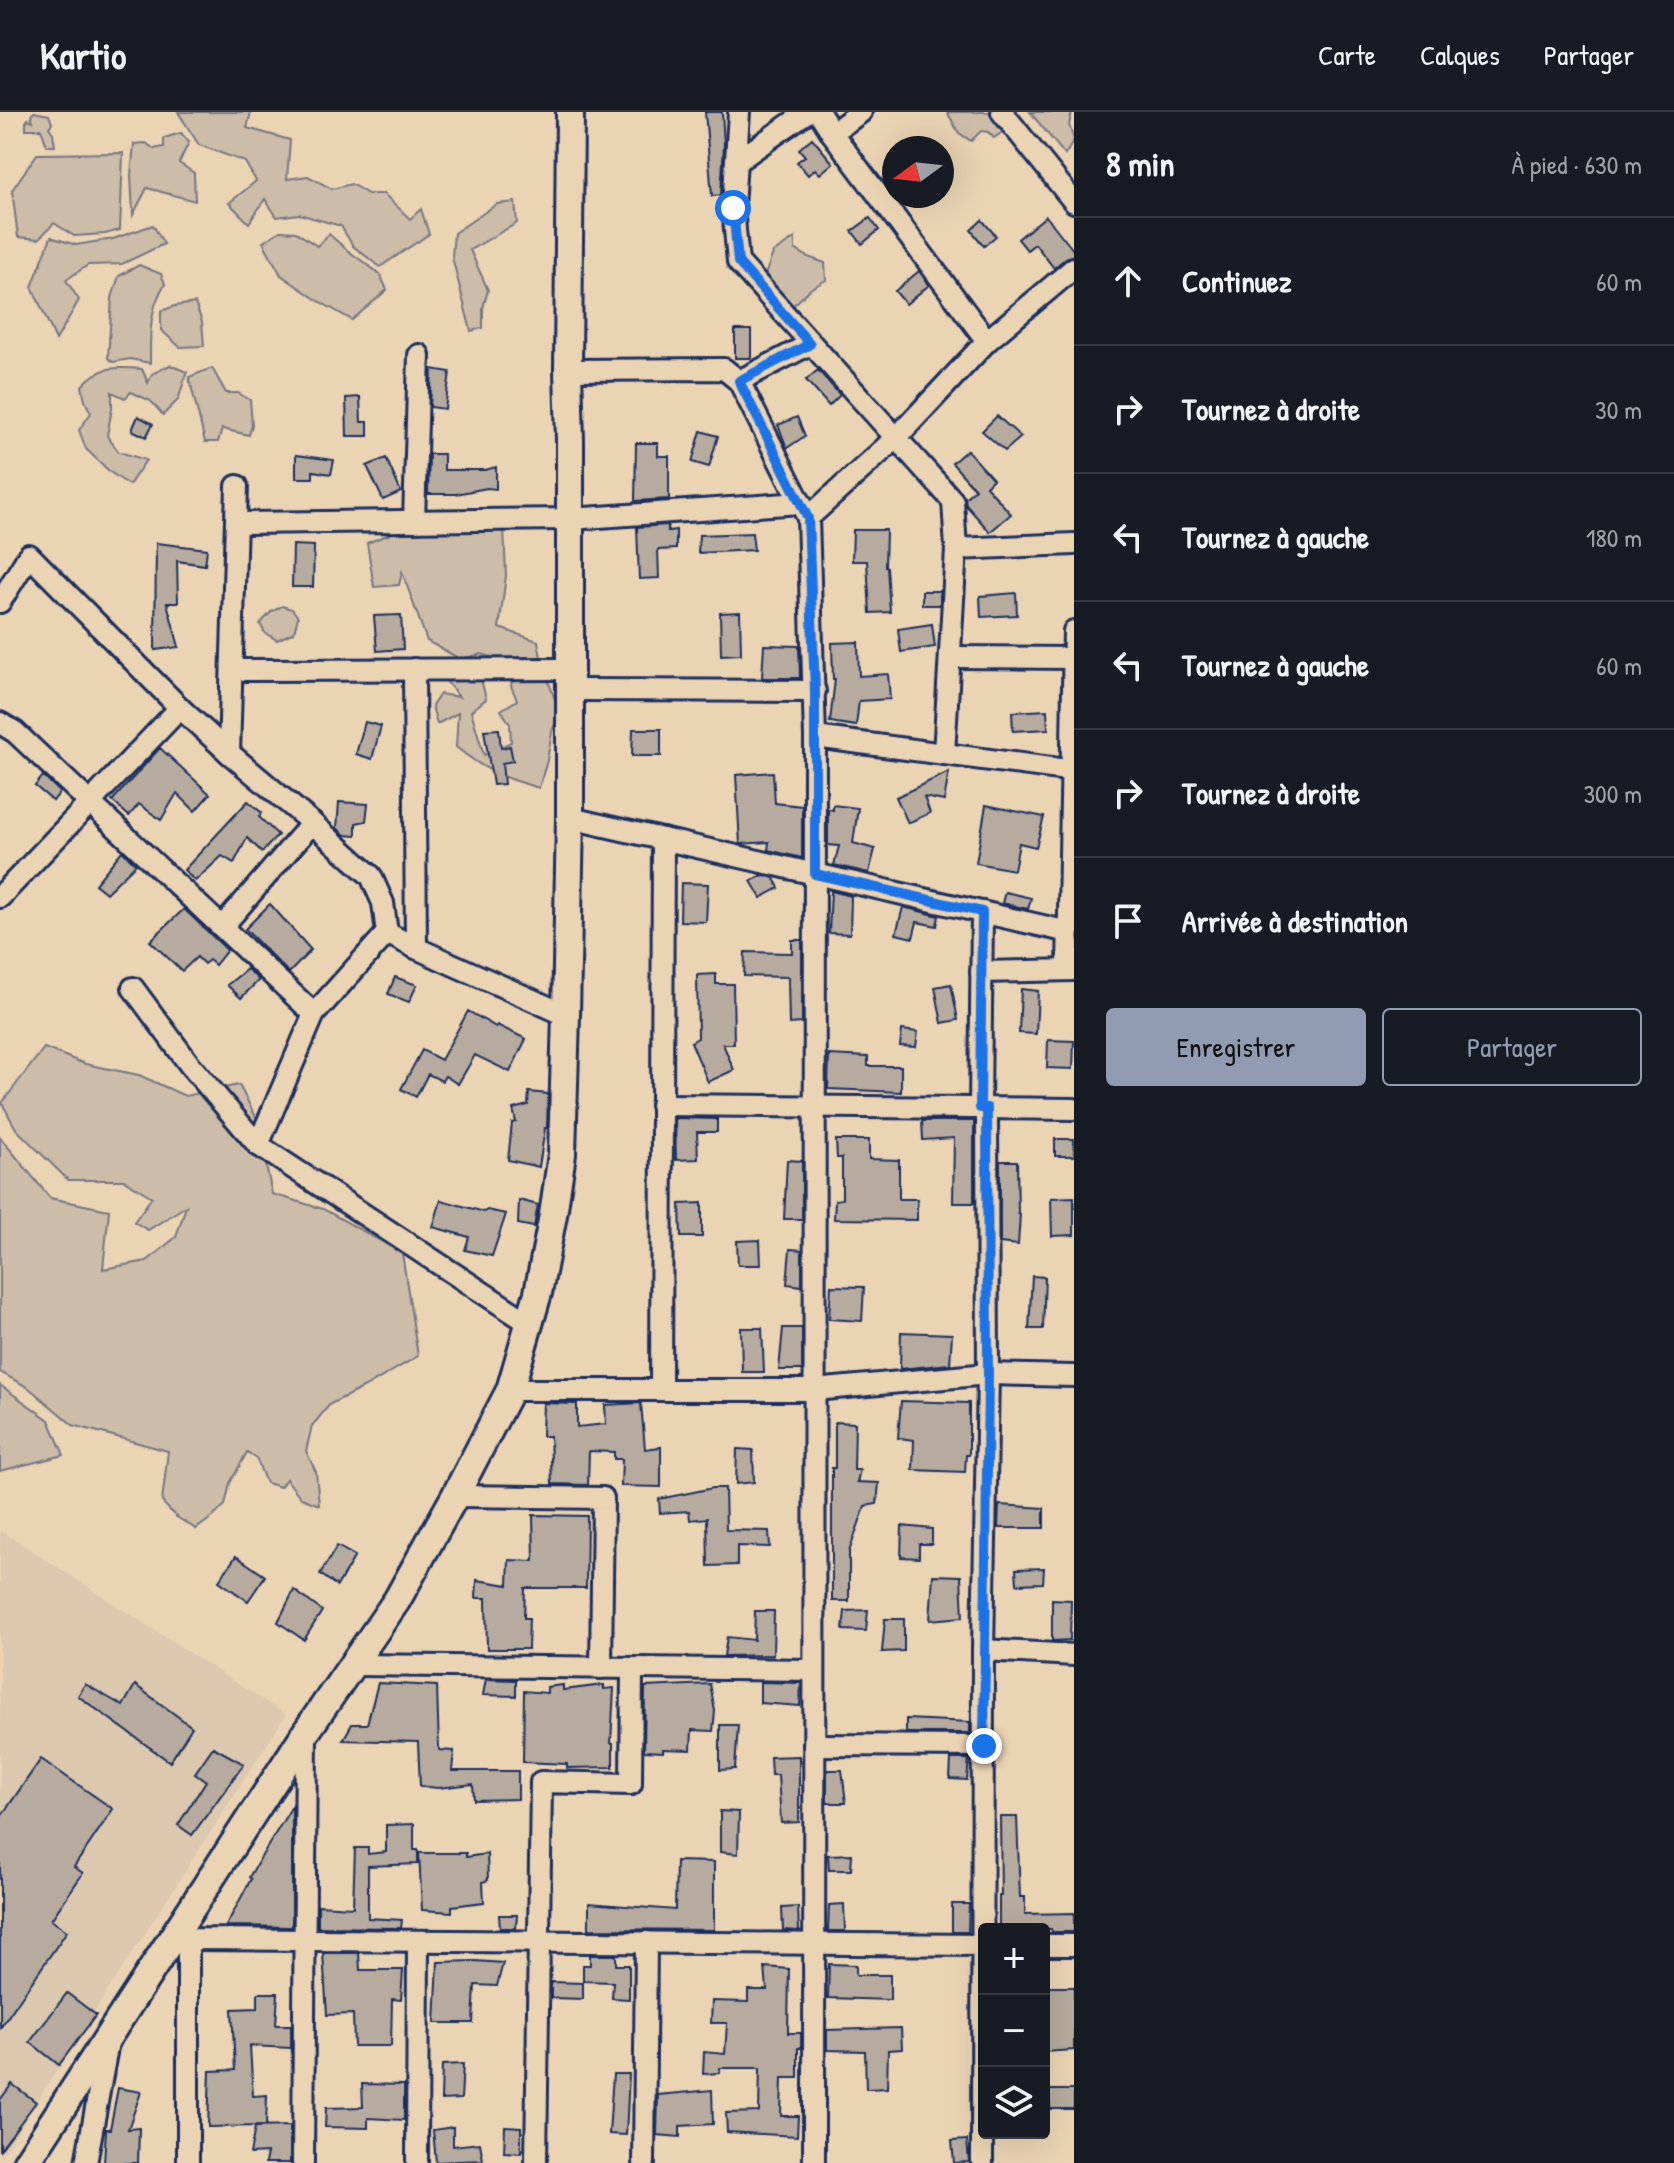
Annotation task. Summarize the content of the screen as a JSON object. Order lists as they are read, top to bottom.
{
  "north": "left",
  "page": {
    "header": "Kartio",
    "nav": ["Carte", "Calques", "Partager"],
    "heading": ["8 min", "À pied · 630 m"],
    "list": [
      ["Continuez", "60 m"],
      ["Tournez à droite", "30 m"],
      ["Tournez à gauche", "180 m"],
      ["Tournez à gauche", "60 m"],
      ["Tournez à droite", "300 m"],
      "Arrivée à destination"
    ],
    "buttons": ["Enregistrer", "Partager"],
    "map_buttons": ["+", "−"]
  }
}
